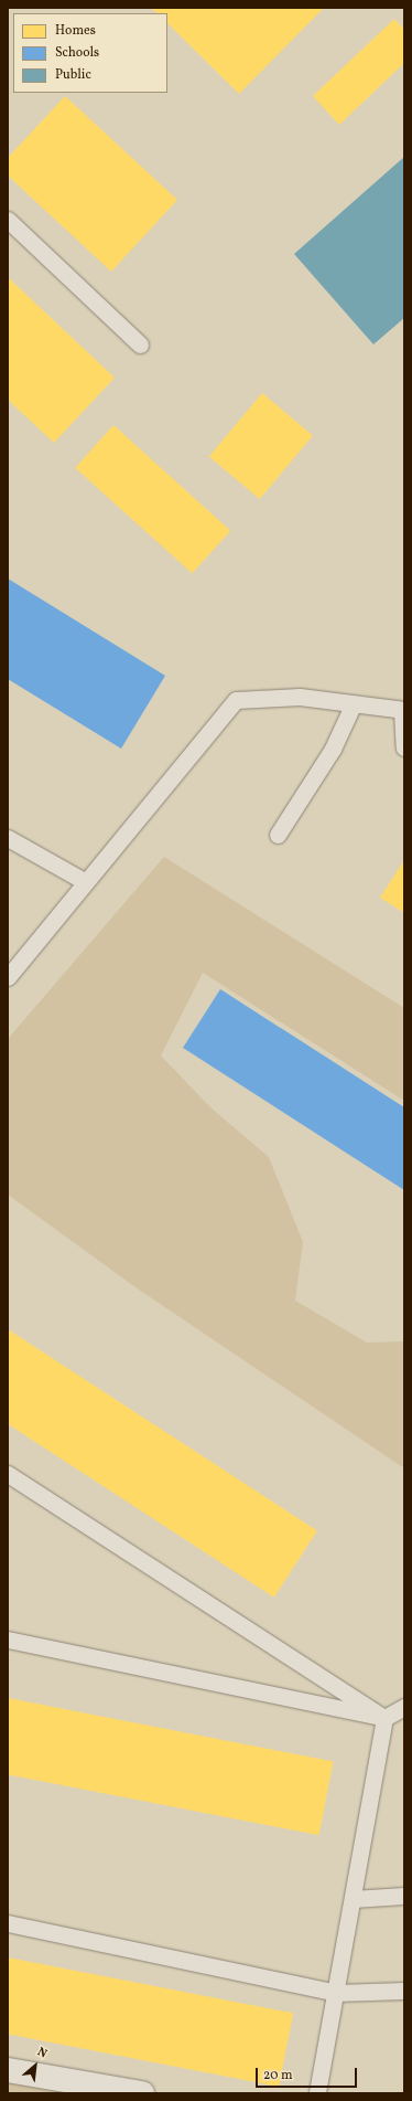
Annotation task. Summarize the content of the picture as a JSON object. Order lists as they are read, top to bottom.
{
  "legend": ["Homes", "Schools", "Public"],
  "scale_bar": "20 m",
  "north": "top right"
}
